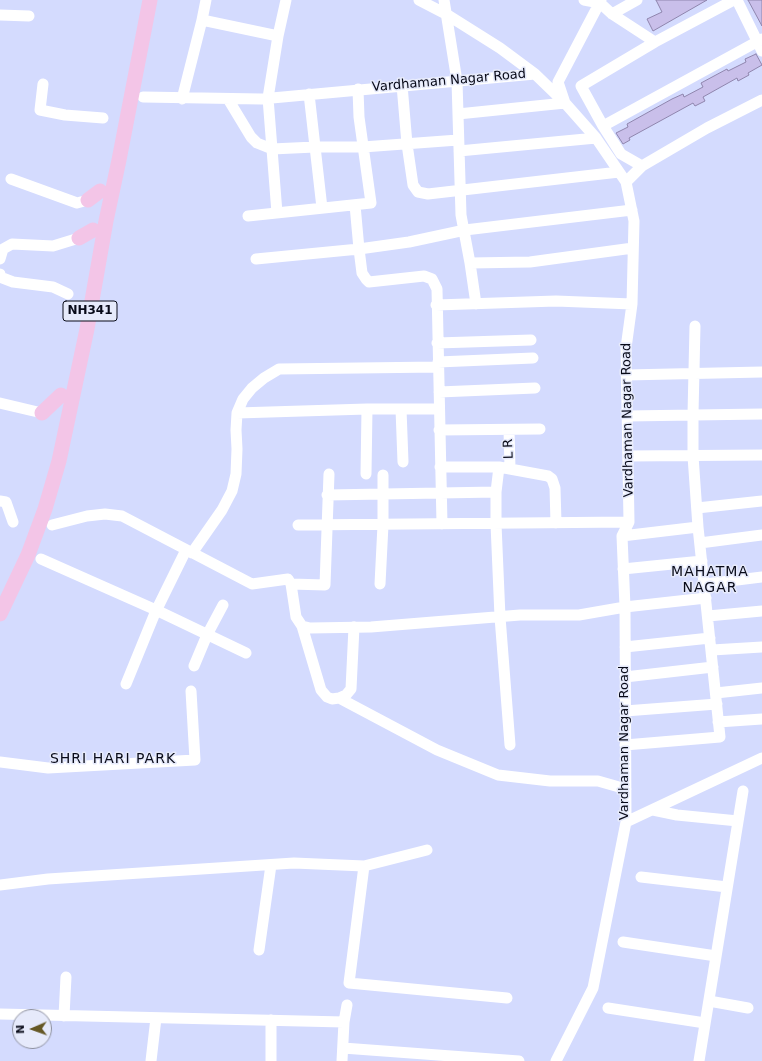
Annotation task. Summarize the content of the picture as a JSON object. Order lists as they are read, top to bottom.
{
  "streets": {
    "highway": ["NH341"],
    "street": ["Vardhaman Nagar Road", "L R"]
  },
  "districts": ["MAHATMA NAGAR", "SHRI HARI PARK"],
  "north": "left"
}
